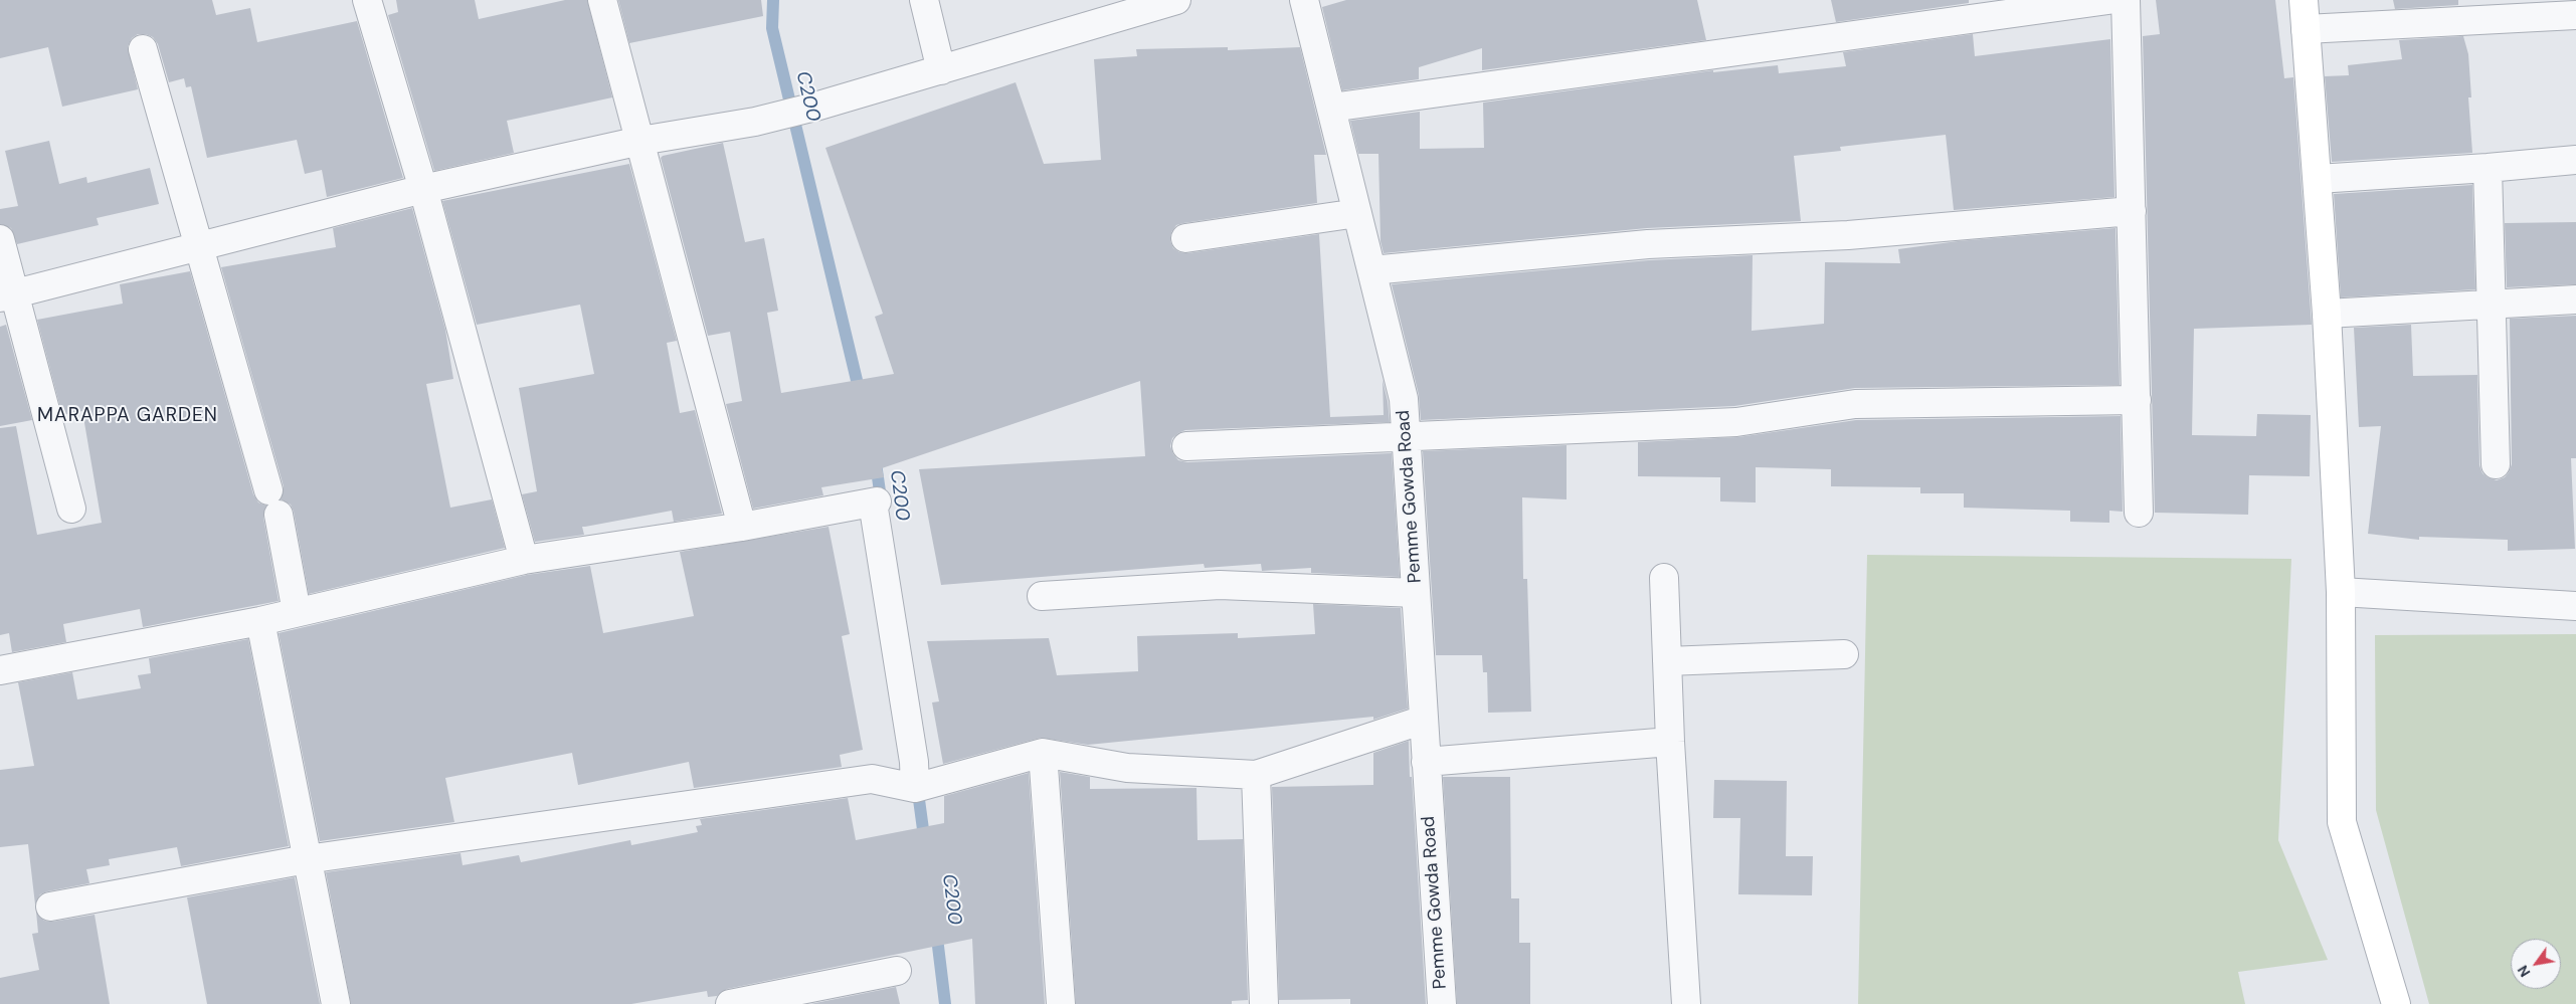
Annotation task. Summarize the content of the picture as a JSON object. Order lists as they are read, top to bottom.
{
  "streets": {
    "street": ["Pemme Gowda Road"]
  },
  "districts": ["MARAPPA GARDEN"],
  "water": ["C200"],
  "north": "bottom left"
}
